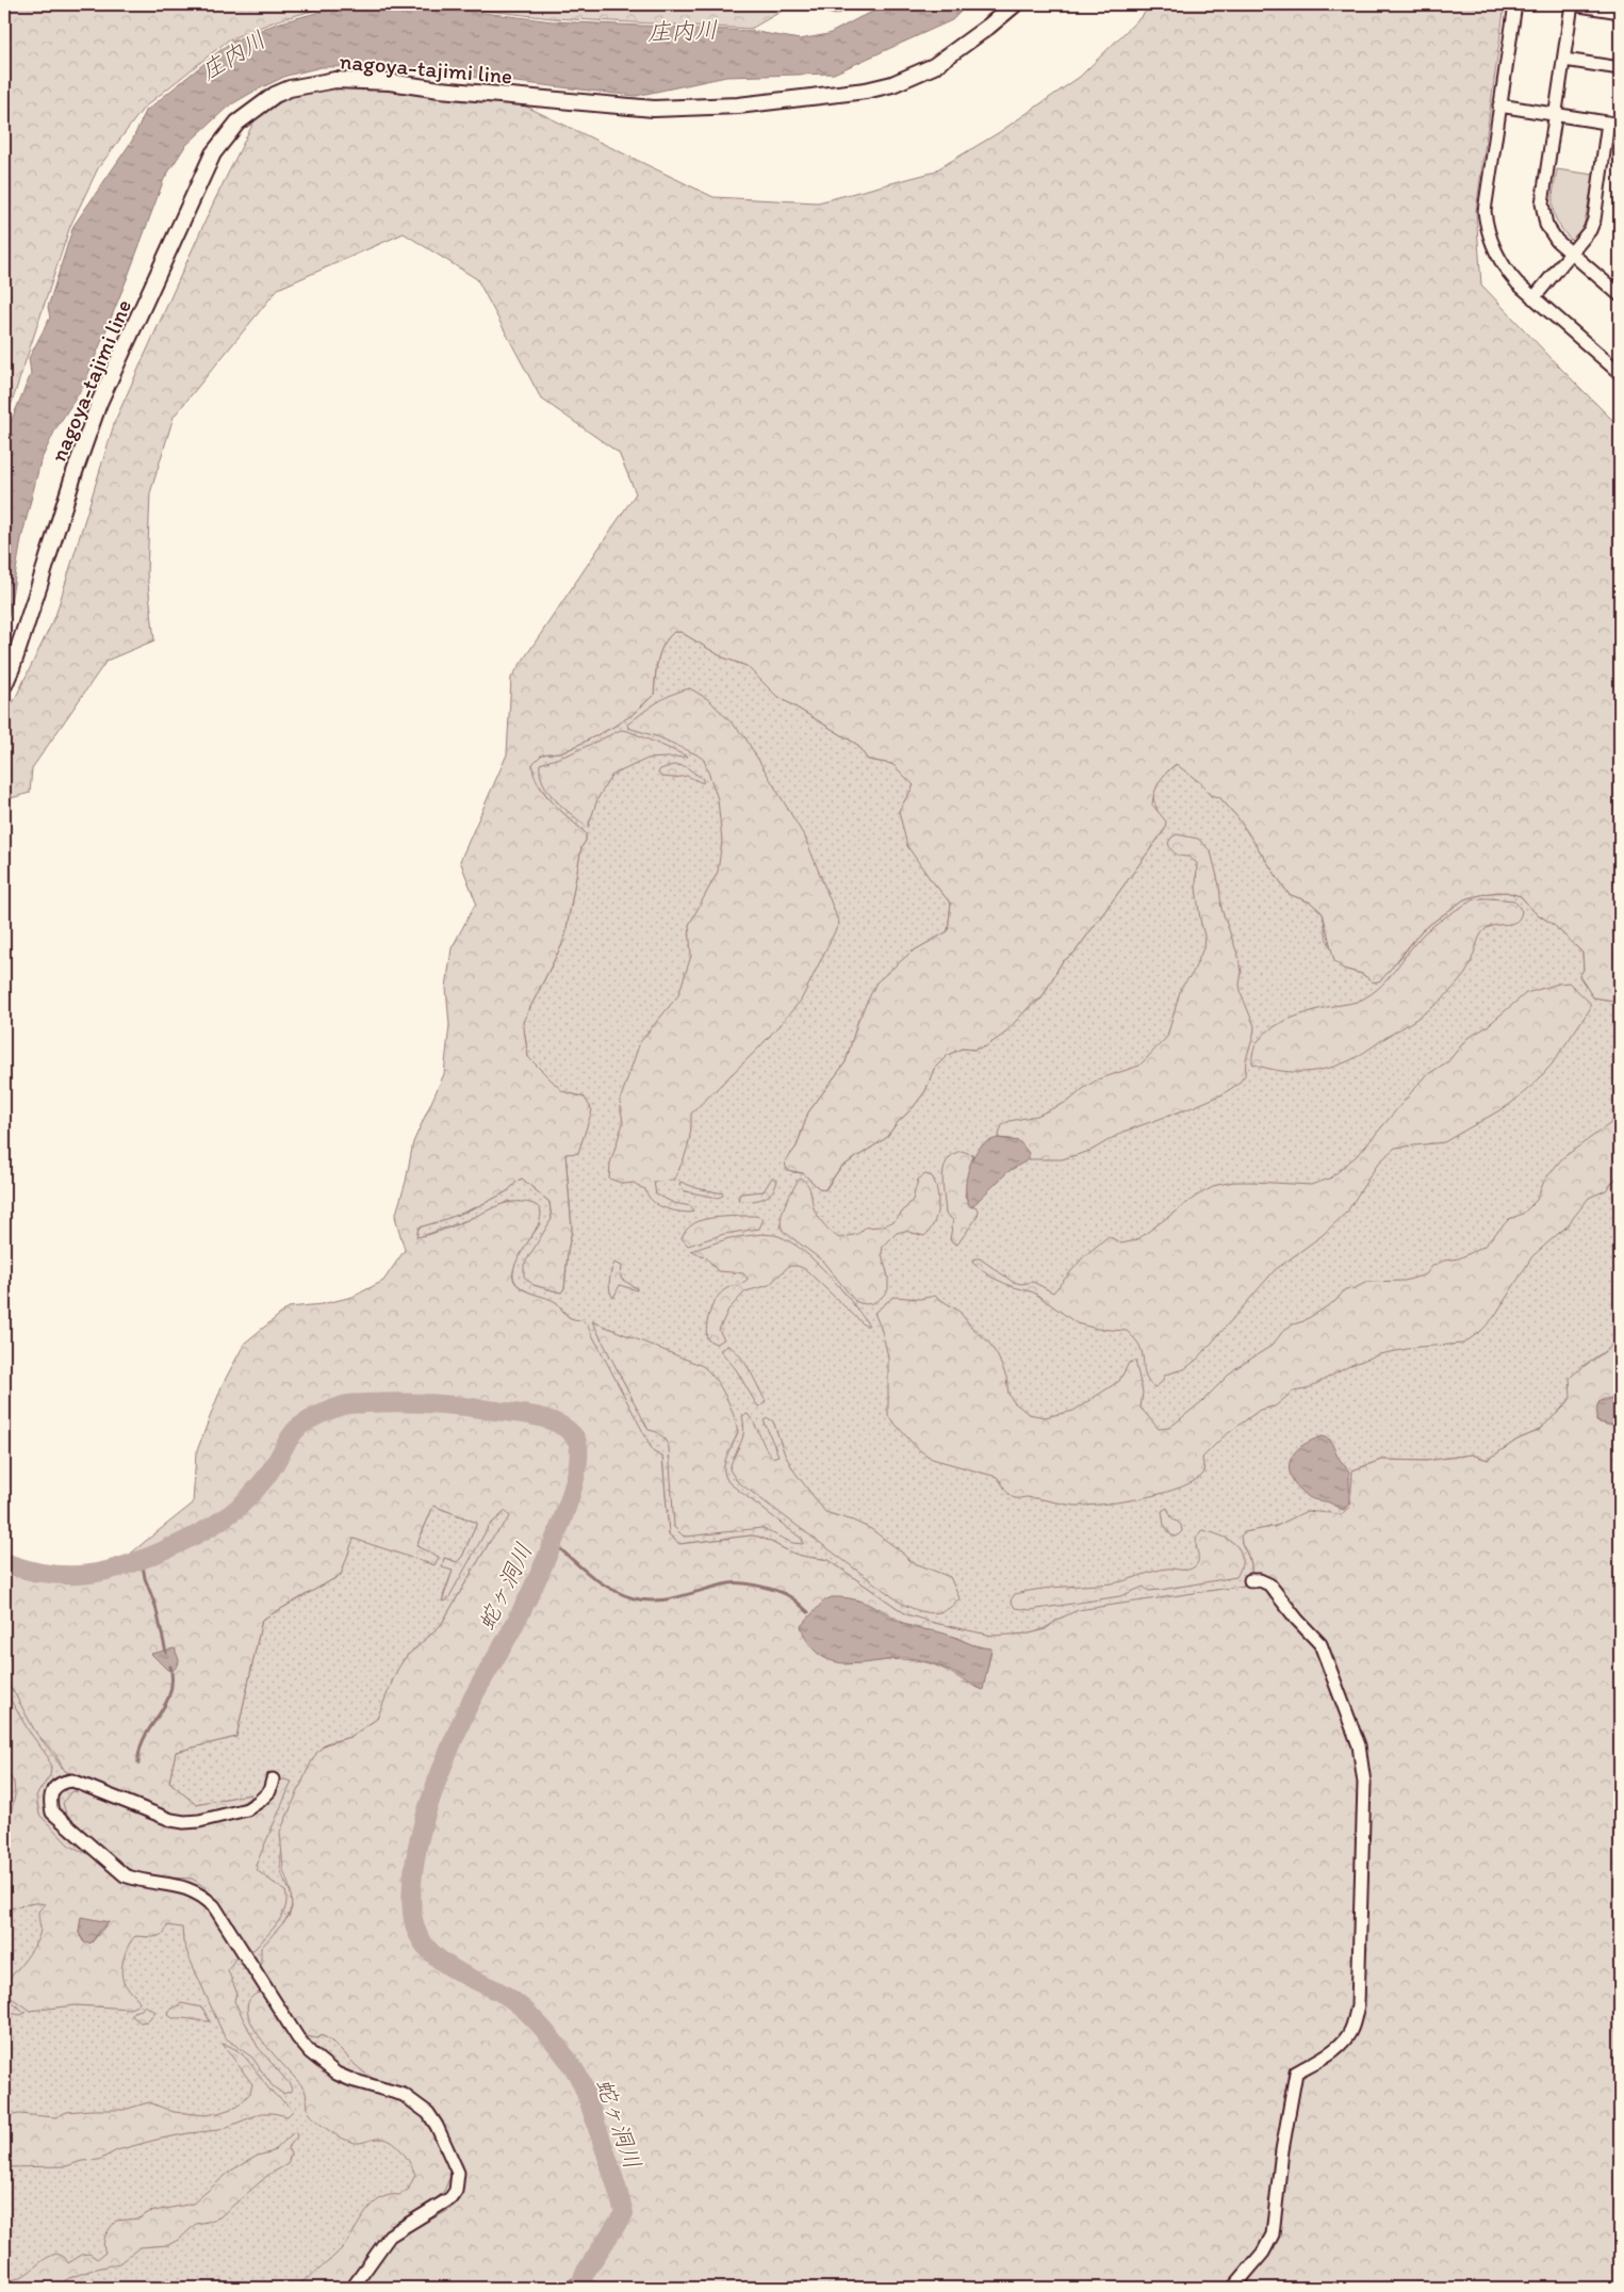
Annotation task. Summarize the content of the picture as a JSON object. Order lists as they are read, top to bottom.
{
  "streets": {
    "main road": ["nagoya-tajimi line"]
  },
  "water": ["庄内川", "蛇ヶ洞川"]
}
